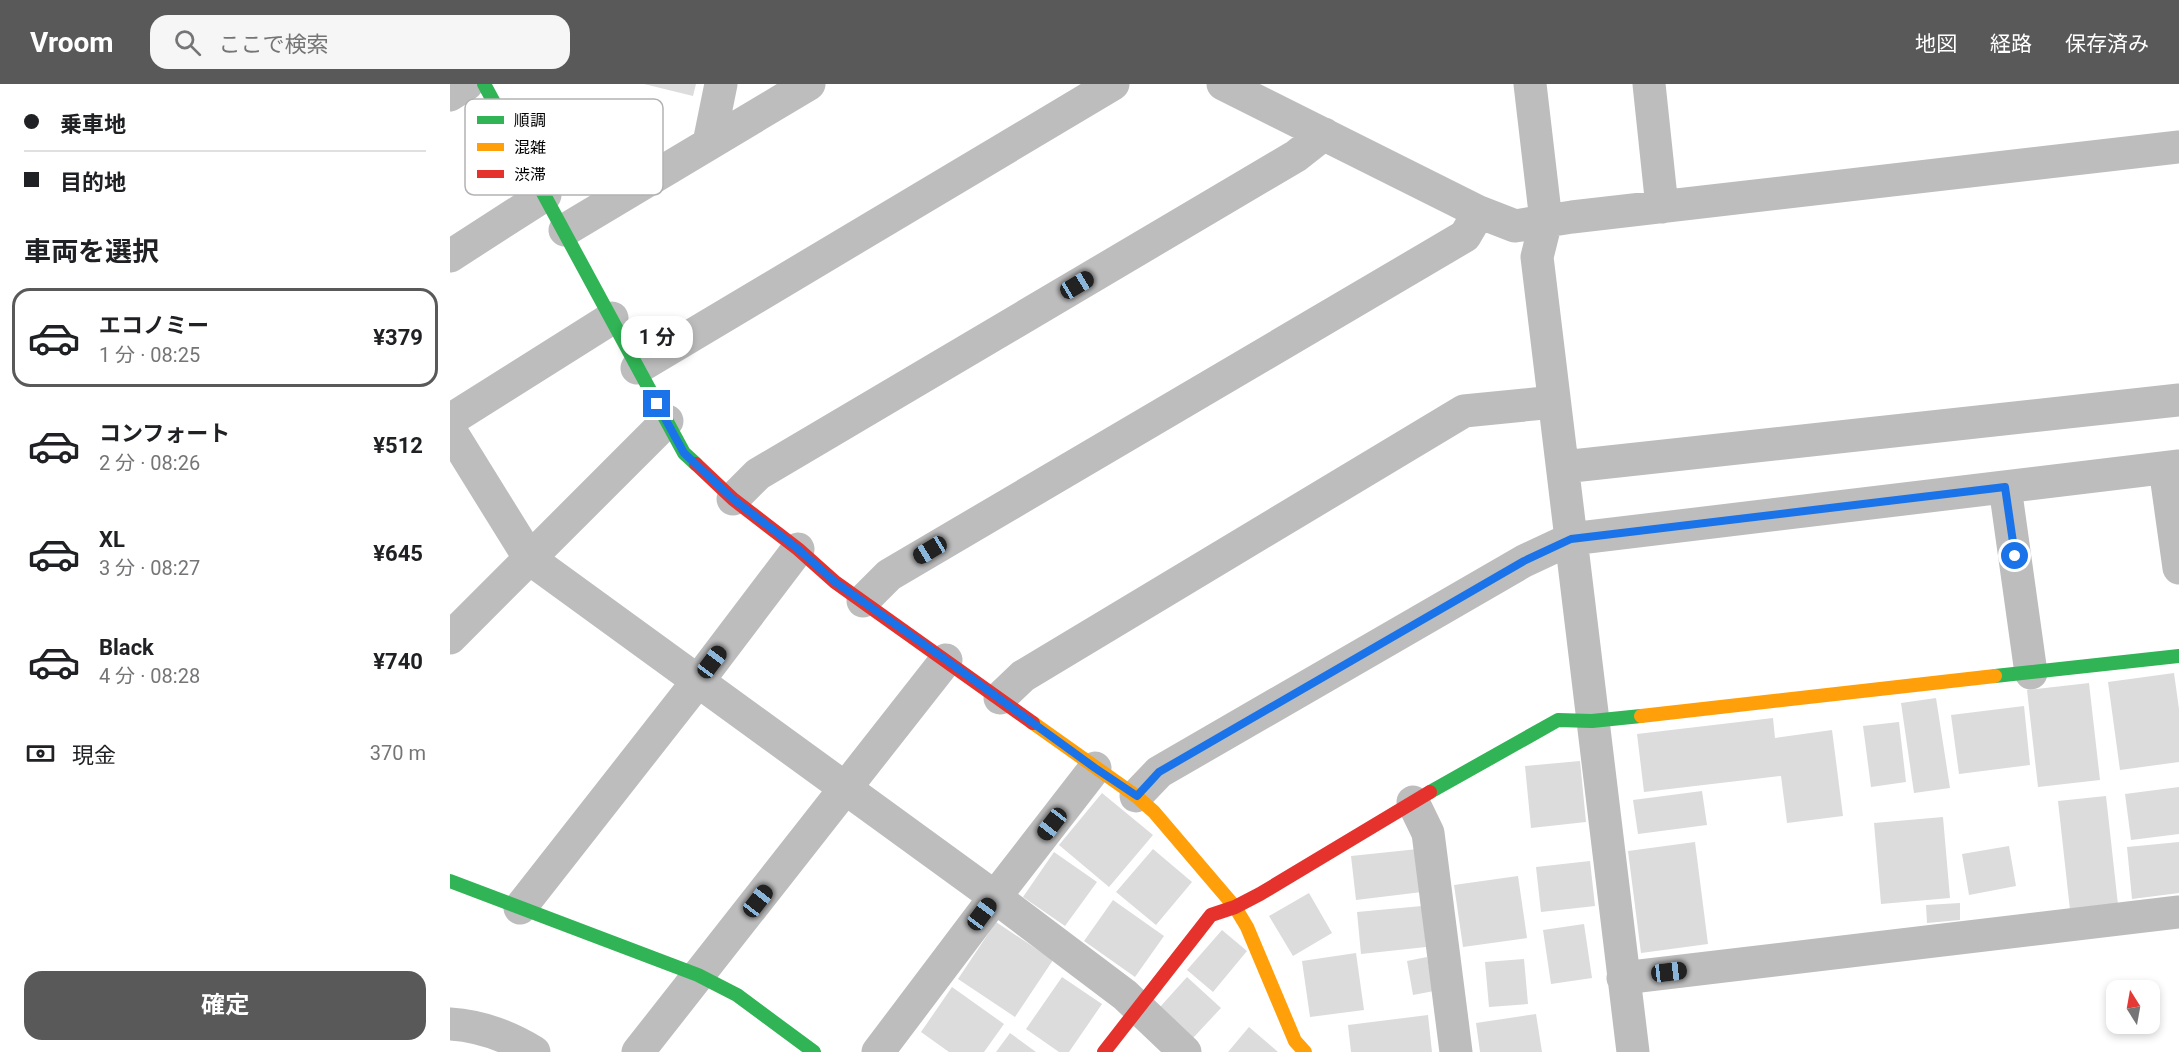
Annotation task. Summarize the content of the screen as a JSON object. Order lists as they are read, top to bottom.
{
  "legend": ["順調", "混雑", "渋滞"],
  "north": "top",
  "page": {
    "header": "Vroom",
    "search": "ここで検索",
    "nav": ["地図", "経路", "保存済み"],
    "banner": ["乗車地", "目的地"],
    "heading": "車両を選択",
    "list": [
      {
        "name": "エコノミー",
        "note": "1 分 · 08:25",
        "value": "¥379"
      },
      {
        "name": "コンフォート",
        "note": "2 分 · 08:26",
        "value": "¥512"
      },
      {
        "name": "XL",
        "note": "3 分 · 08:27",
        "value": "¥645"
      },
      {
        "name": "Black",
        "note": "4 分 · 08:28",
        "value": "¥740"
      }
    ],
    "bubble": "1 分",
    "pay": ["現金", "370 m"],
    "buttons": "確定"
  }
}
